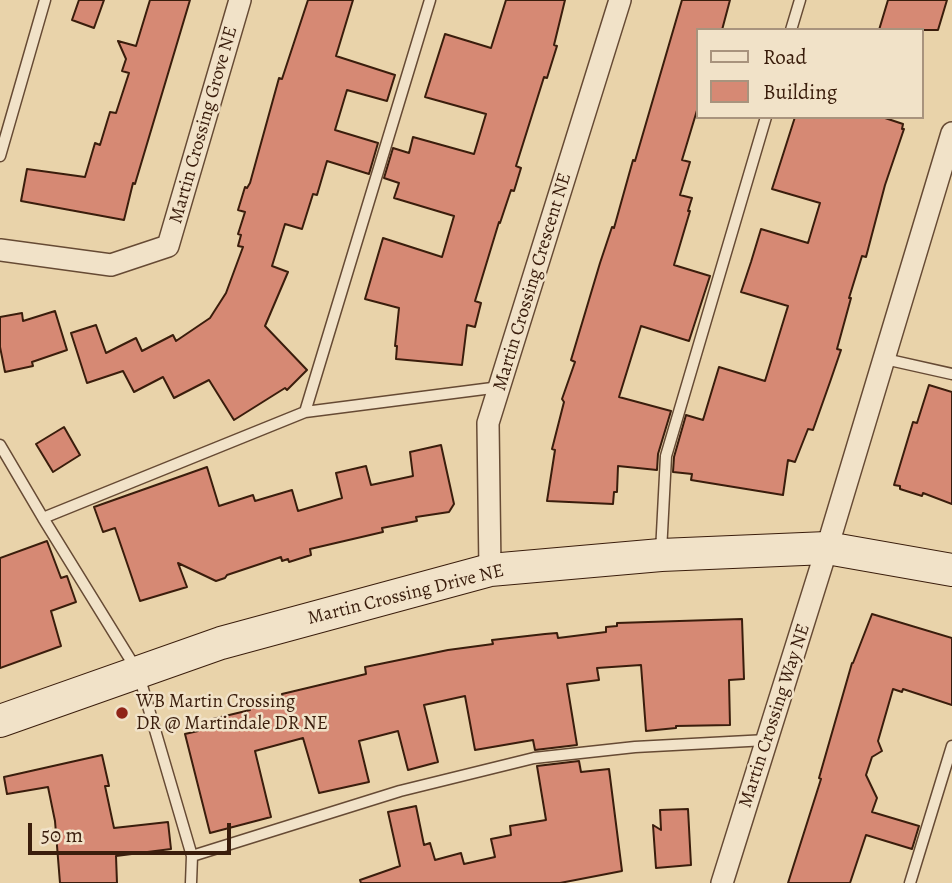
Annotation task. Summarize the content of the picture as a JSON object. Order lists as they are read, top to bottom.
{
  "streets": {
    "street": [
      "Martin Crossing Grove NE",
      "Martin Crossing Crescent NE",
      "Martin Crossing Drive NE",
      "Martin Crossing Way NE"
    ]
  },
  "crossings": [
    ["Martin Crossing Crescent NE", "Martin Crossing Drive NE"],
    ["Martin Crossing Drive NE", "Martin Crossing Way NE"]
  ],
  "places": ["WB Martin Crossing DR @ Martindale DR NE"],
  "legend": ["Road", "Building"],
  "scale_bar": "50 m"
}
